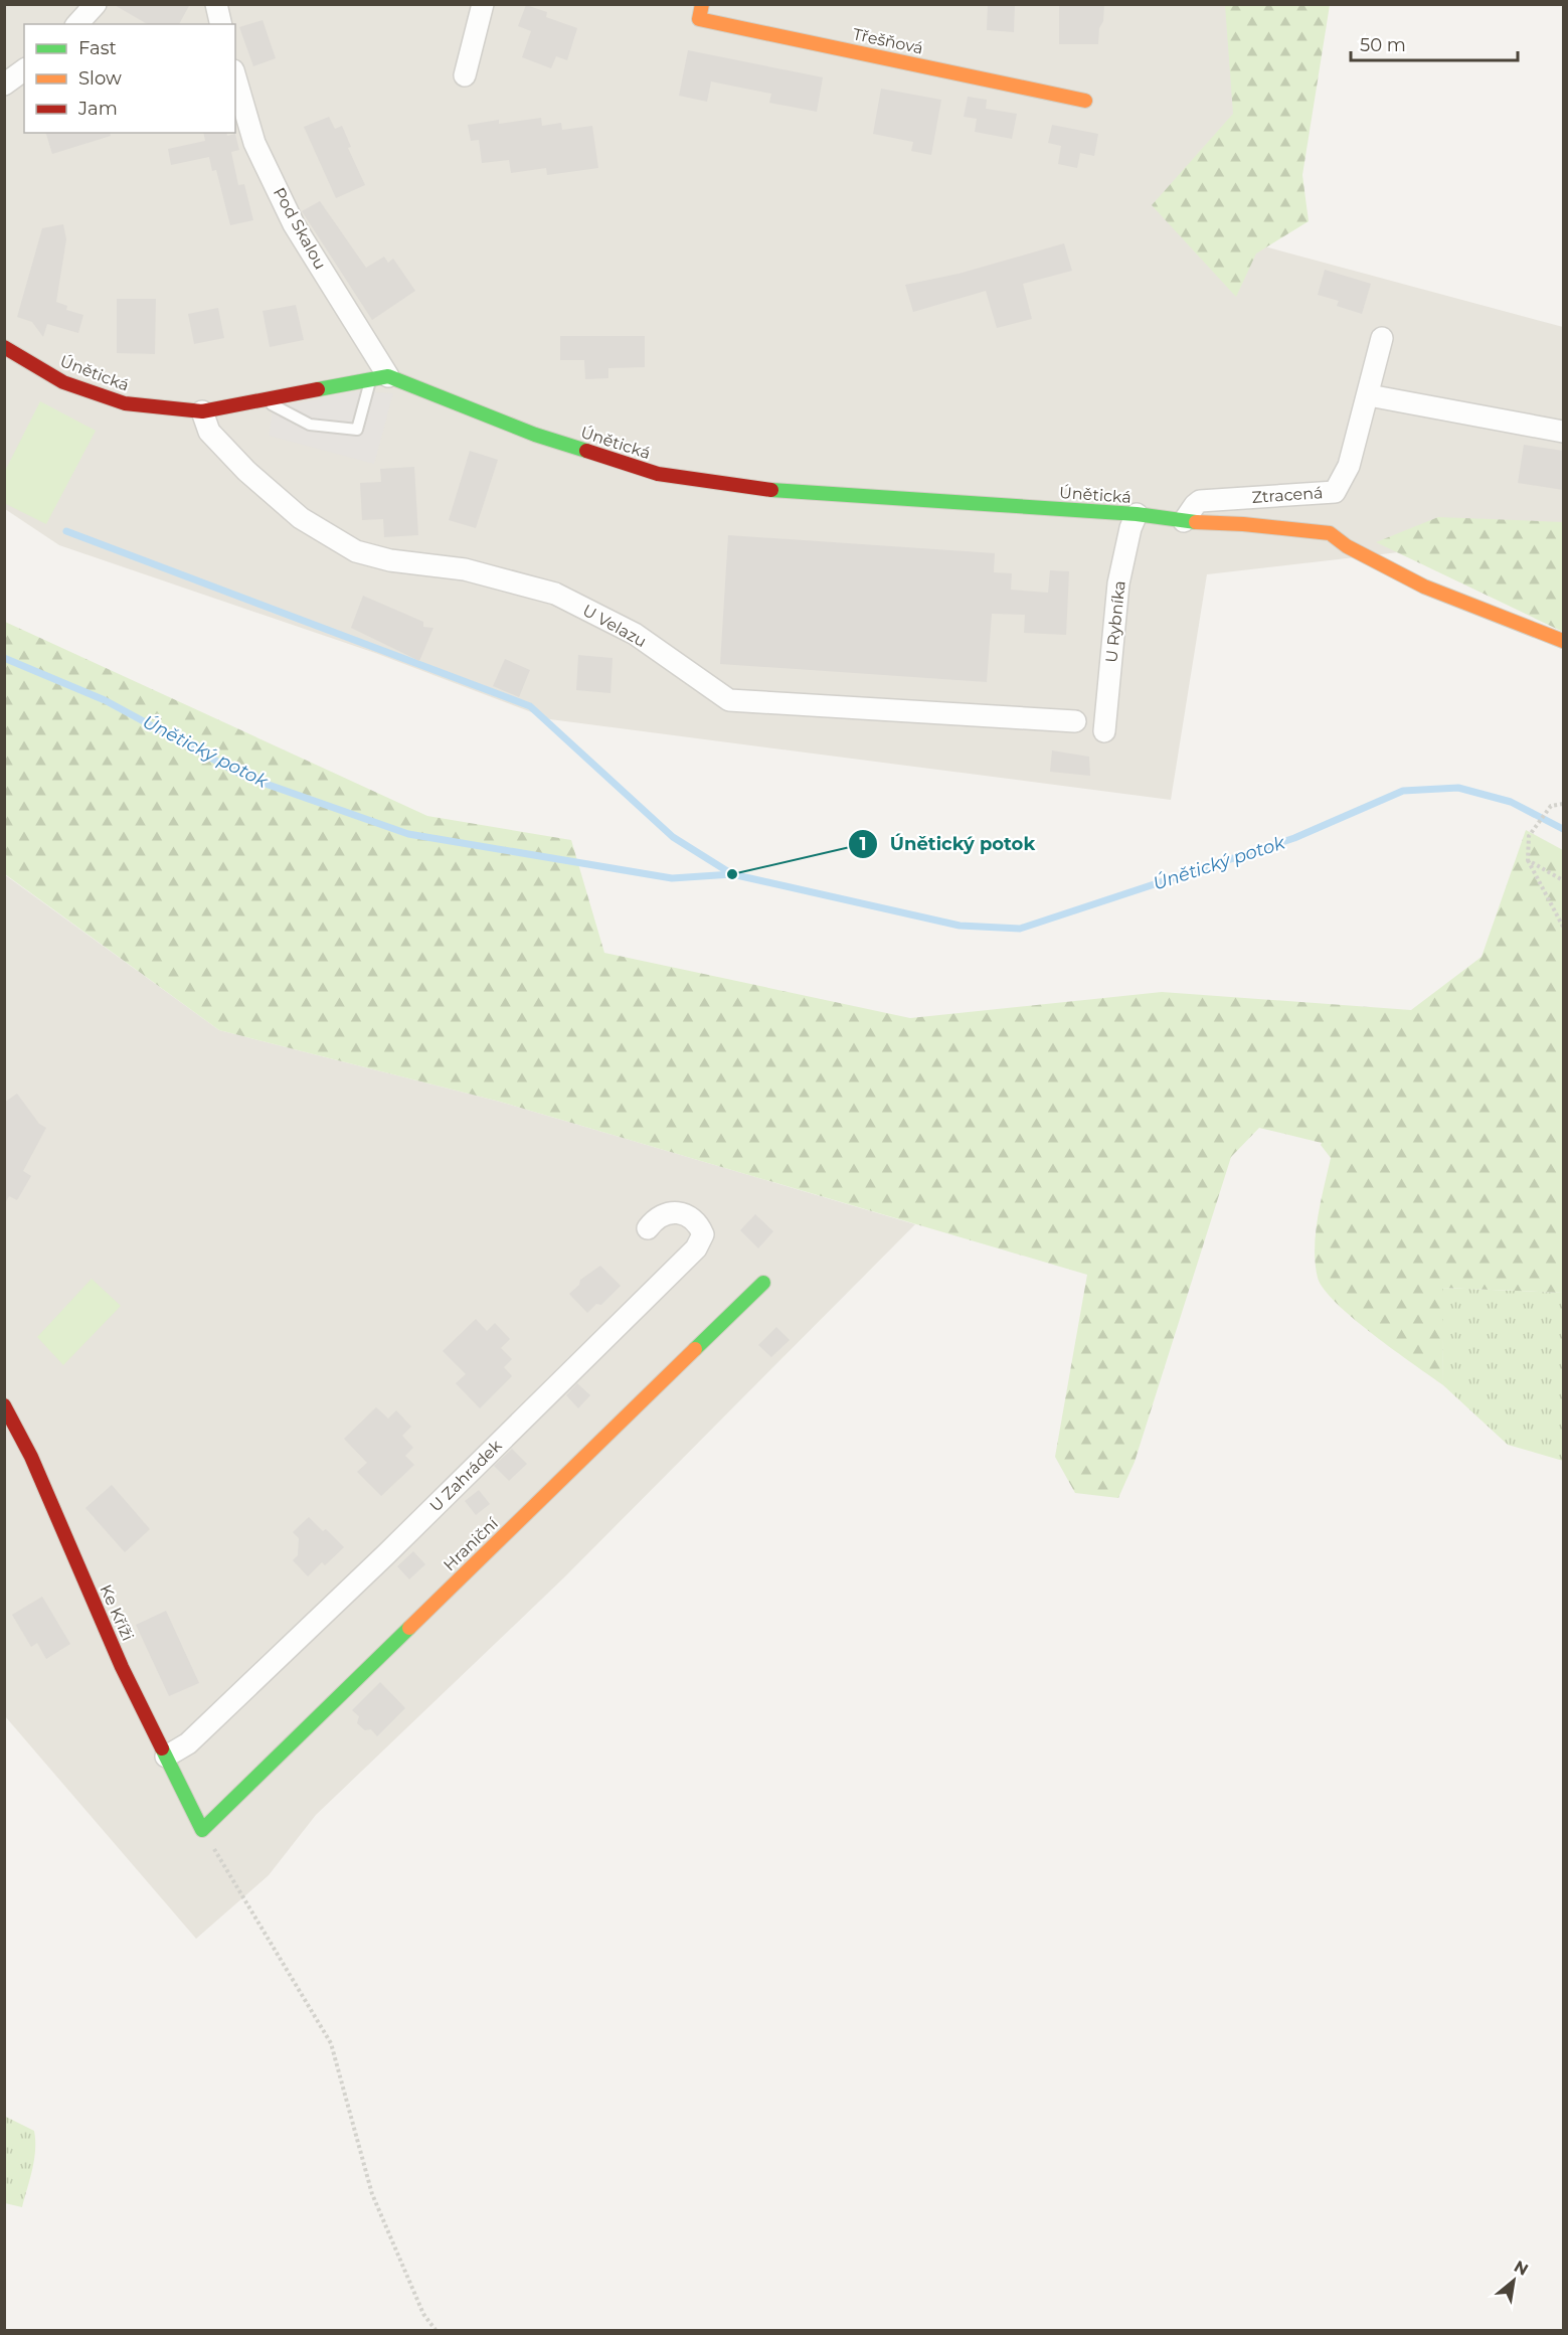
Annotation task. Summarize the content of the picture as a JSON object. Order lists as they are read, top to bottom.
{
  "streets": {
    "street": [
      "Třešňová",
      "Pod Skalou",
      "Únětická",
      "Ztracená",
      "U Rybníka",
      "U Velazu",
      "U Zahrádek",
      "Hraniční",
      "Ke Kříži"
    ]
  },
  "crossings": [
    ["Pod Skalou", "Únětická"],
    ["Únětická", "Ztracená"],
    ["Únětická", "U Rybníka"],
    ["Únětická", "U Velazu"],
    ["U Zahrádek", "Ke Kříži"],
    ["Hraniční", "Ke Kříži"]
  ],
  "water": ["Únětický potok"],
  "places": ["Únětický potok"],
  "legend": ["Fast", "Slow", "Jam"],
  "scale_bar": "50 m",
  "north": "top right"
}
